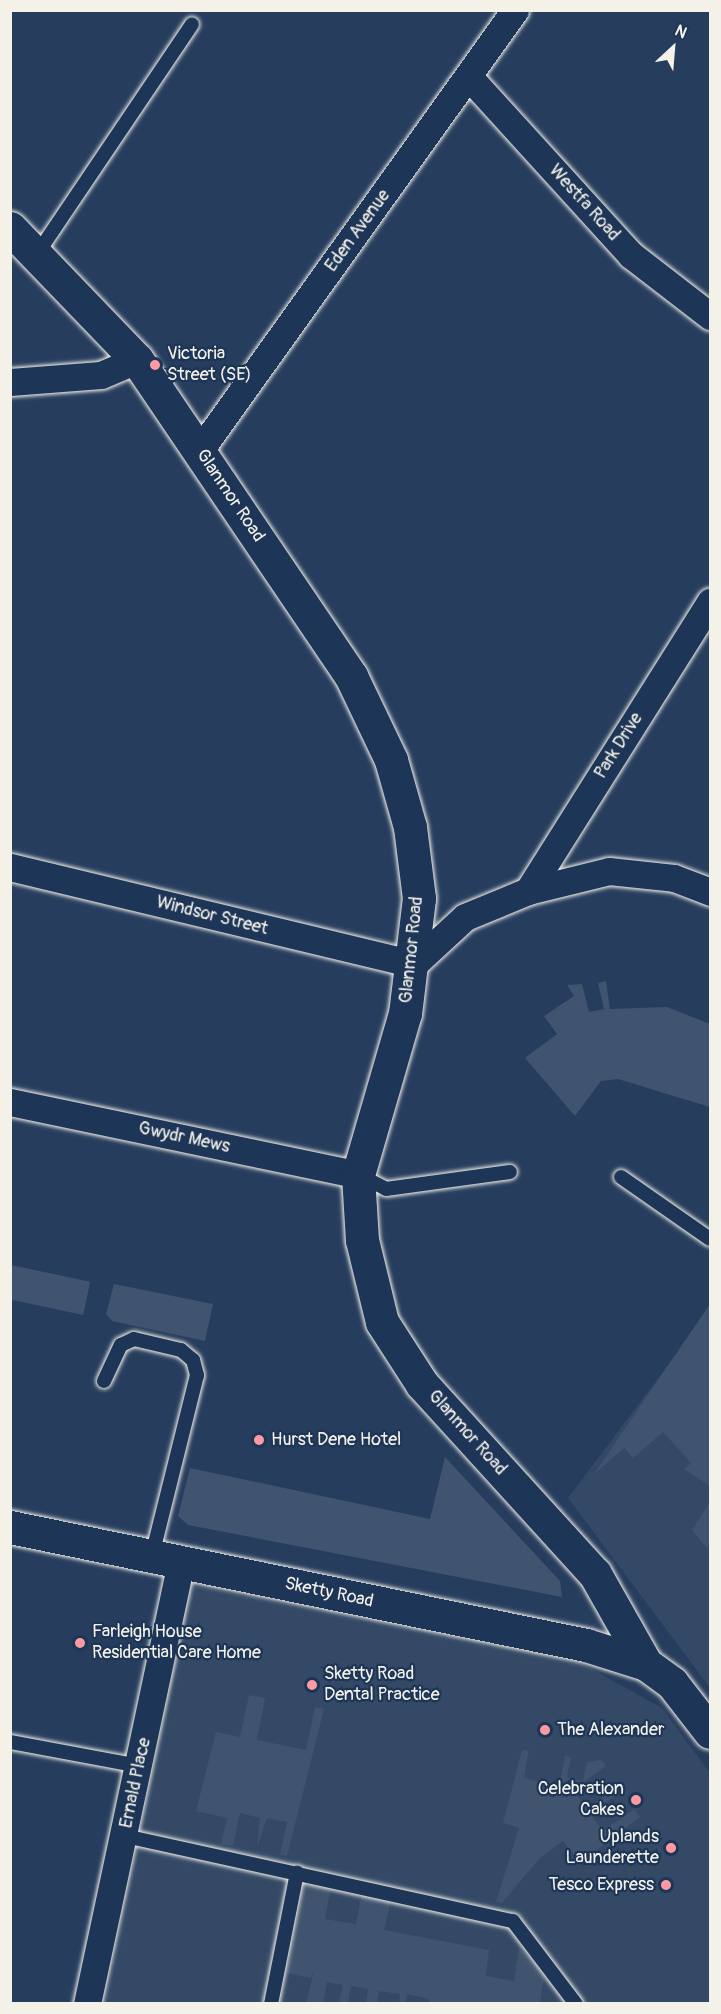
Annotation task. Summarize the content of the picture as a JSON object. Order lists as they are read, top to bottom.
{
  "streets": {
    "street": [
      "Westfa Road",
      "Eden Avenue",
      "Glanmor Road",
      "Park Drive",
      "Windsor Street",
      "Gwydr Mews",
      "Sketty Road",
      "Ernald Place"
    ]
  },
  "crossings": [
    ["Westfa Road", "Eden Avenue"],
    ["Eden Avenue", "Glanmor Road"],
    ["Glanmor Road", "Windsor Street"],
    ["Glanmor Road", "Gwydr Mews"],
    ["Glanmor Road", "Sketty Road"],
    ["Sketty Road", "Ernald Place"]
  ],
  "places": [
    "Victoria Street (SE)",
    "Hurst Dene Hotel",
    "Farleigh House Residential Care Home",
    "Sketty Road Dental Practice",
    "The Alexander",
    "Celebration Cakes",
    "Uplands Launderette",
    "Tesco Express"
  ],
  "north": "top right"
}
